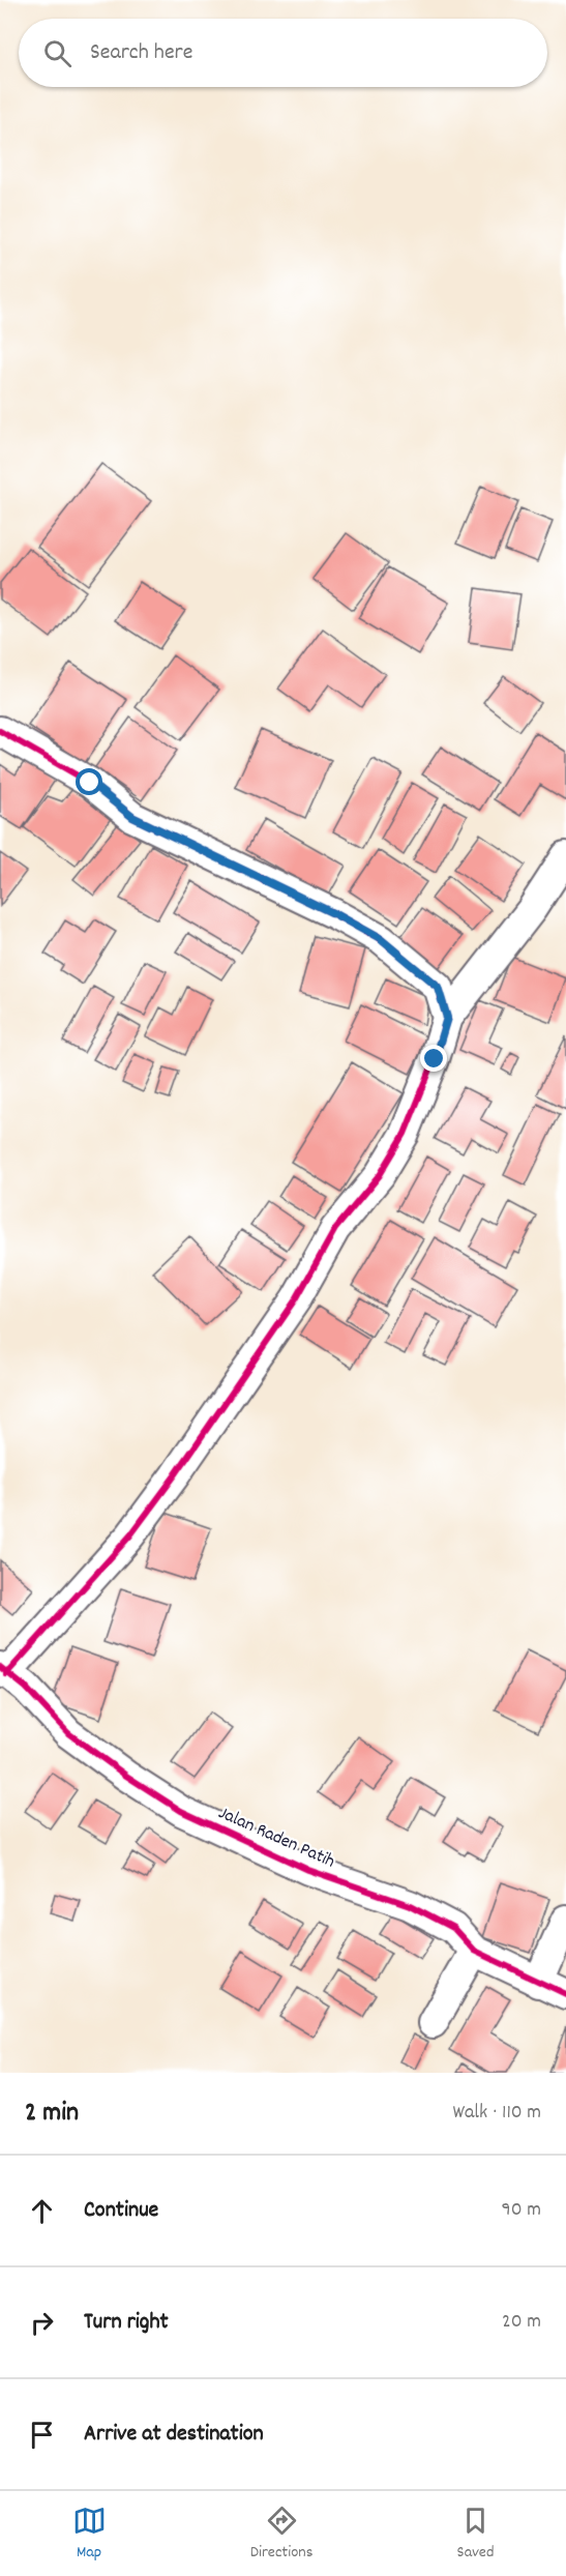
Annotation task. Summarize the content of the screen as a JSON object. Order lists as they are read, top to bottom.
{
  "streets": {
    "street": ["Jalan Raden Patih"]
  },
  "page": {
    "search": "Search here",
    "heading": ["2 min", "Walk · 110 m"],
    "list": [
      ["Continue", "90 m"],
      ["Turn right", "20 m"],
      "Arrive at destination"
    ],
    "nav": ["Map", "Directions", "Saved"]
  }
}
